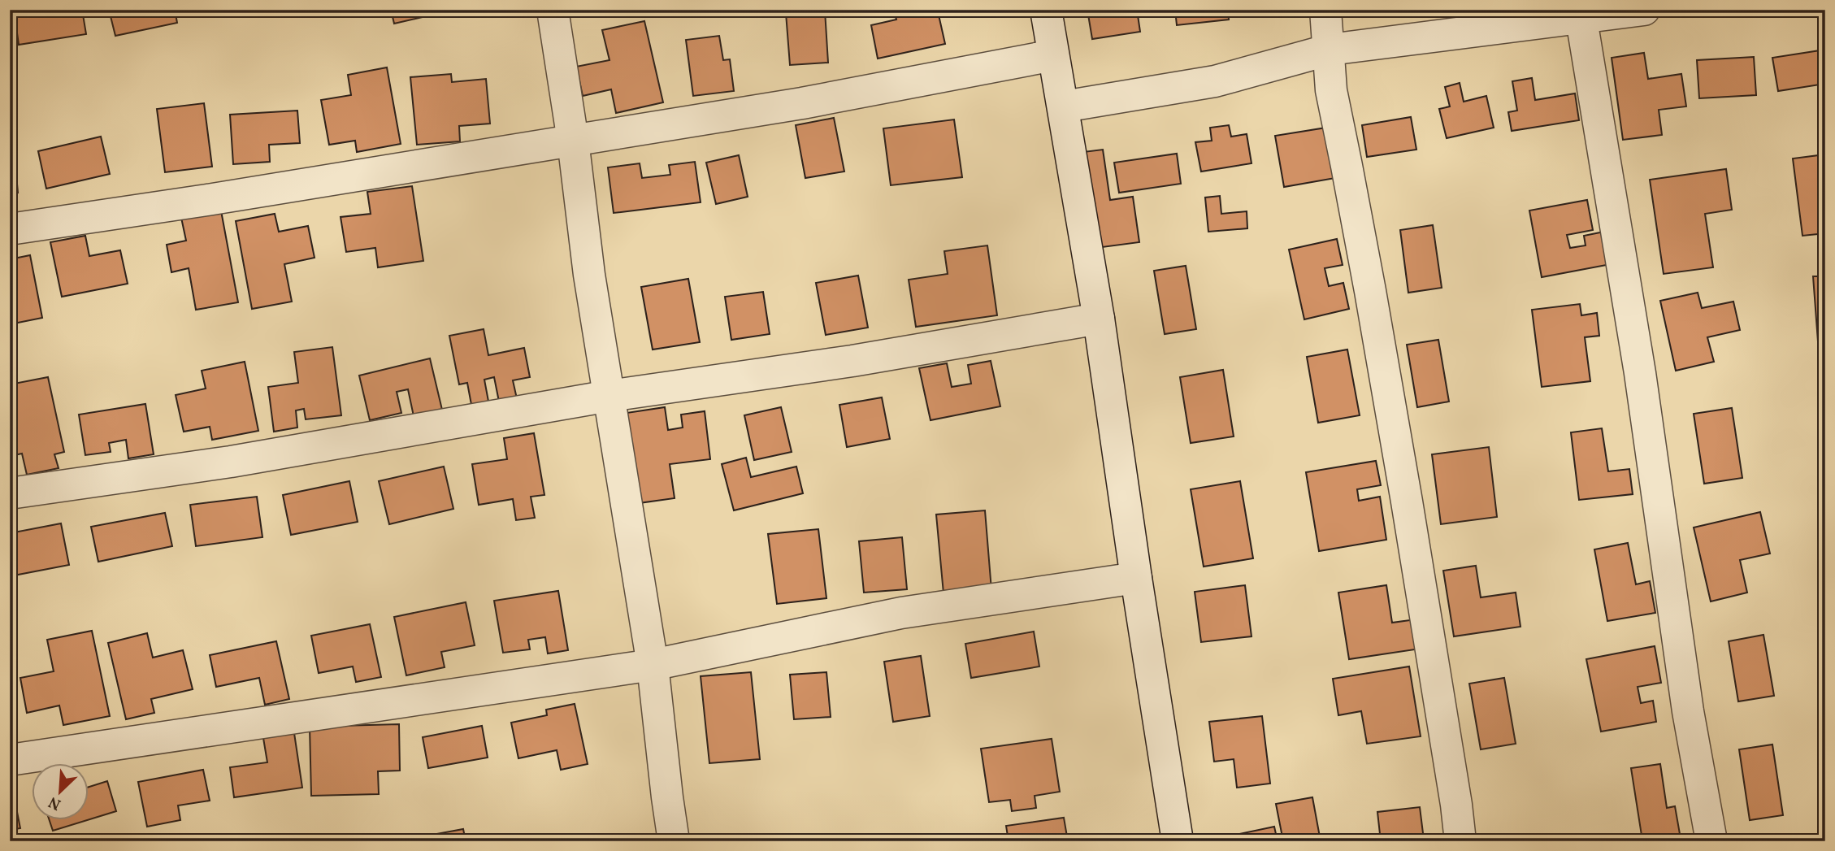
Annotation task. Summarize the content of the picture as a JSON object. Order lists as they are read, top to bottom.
{
  "north": "bottom left"
}
